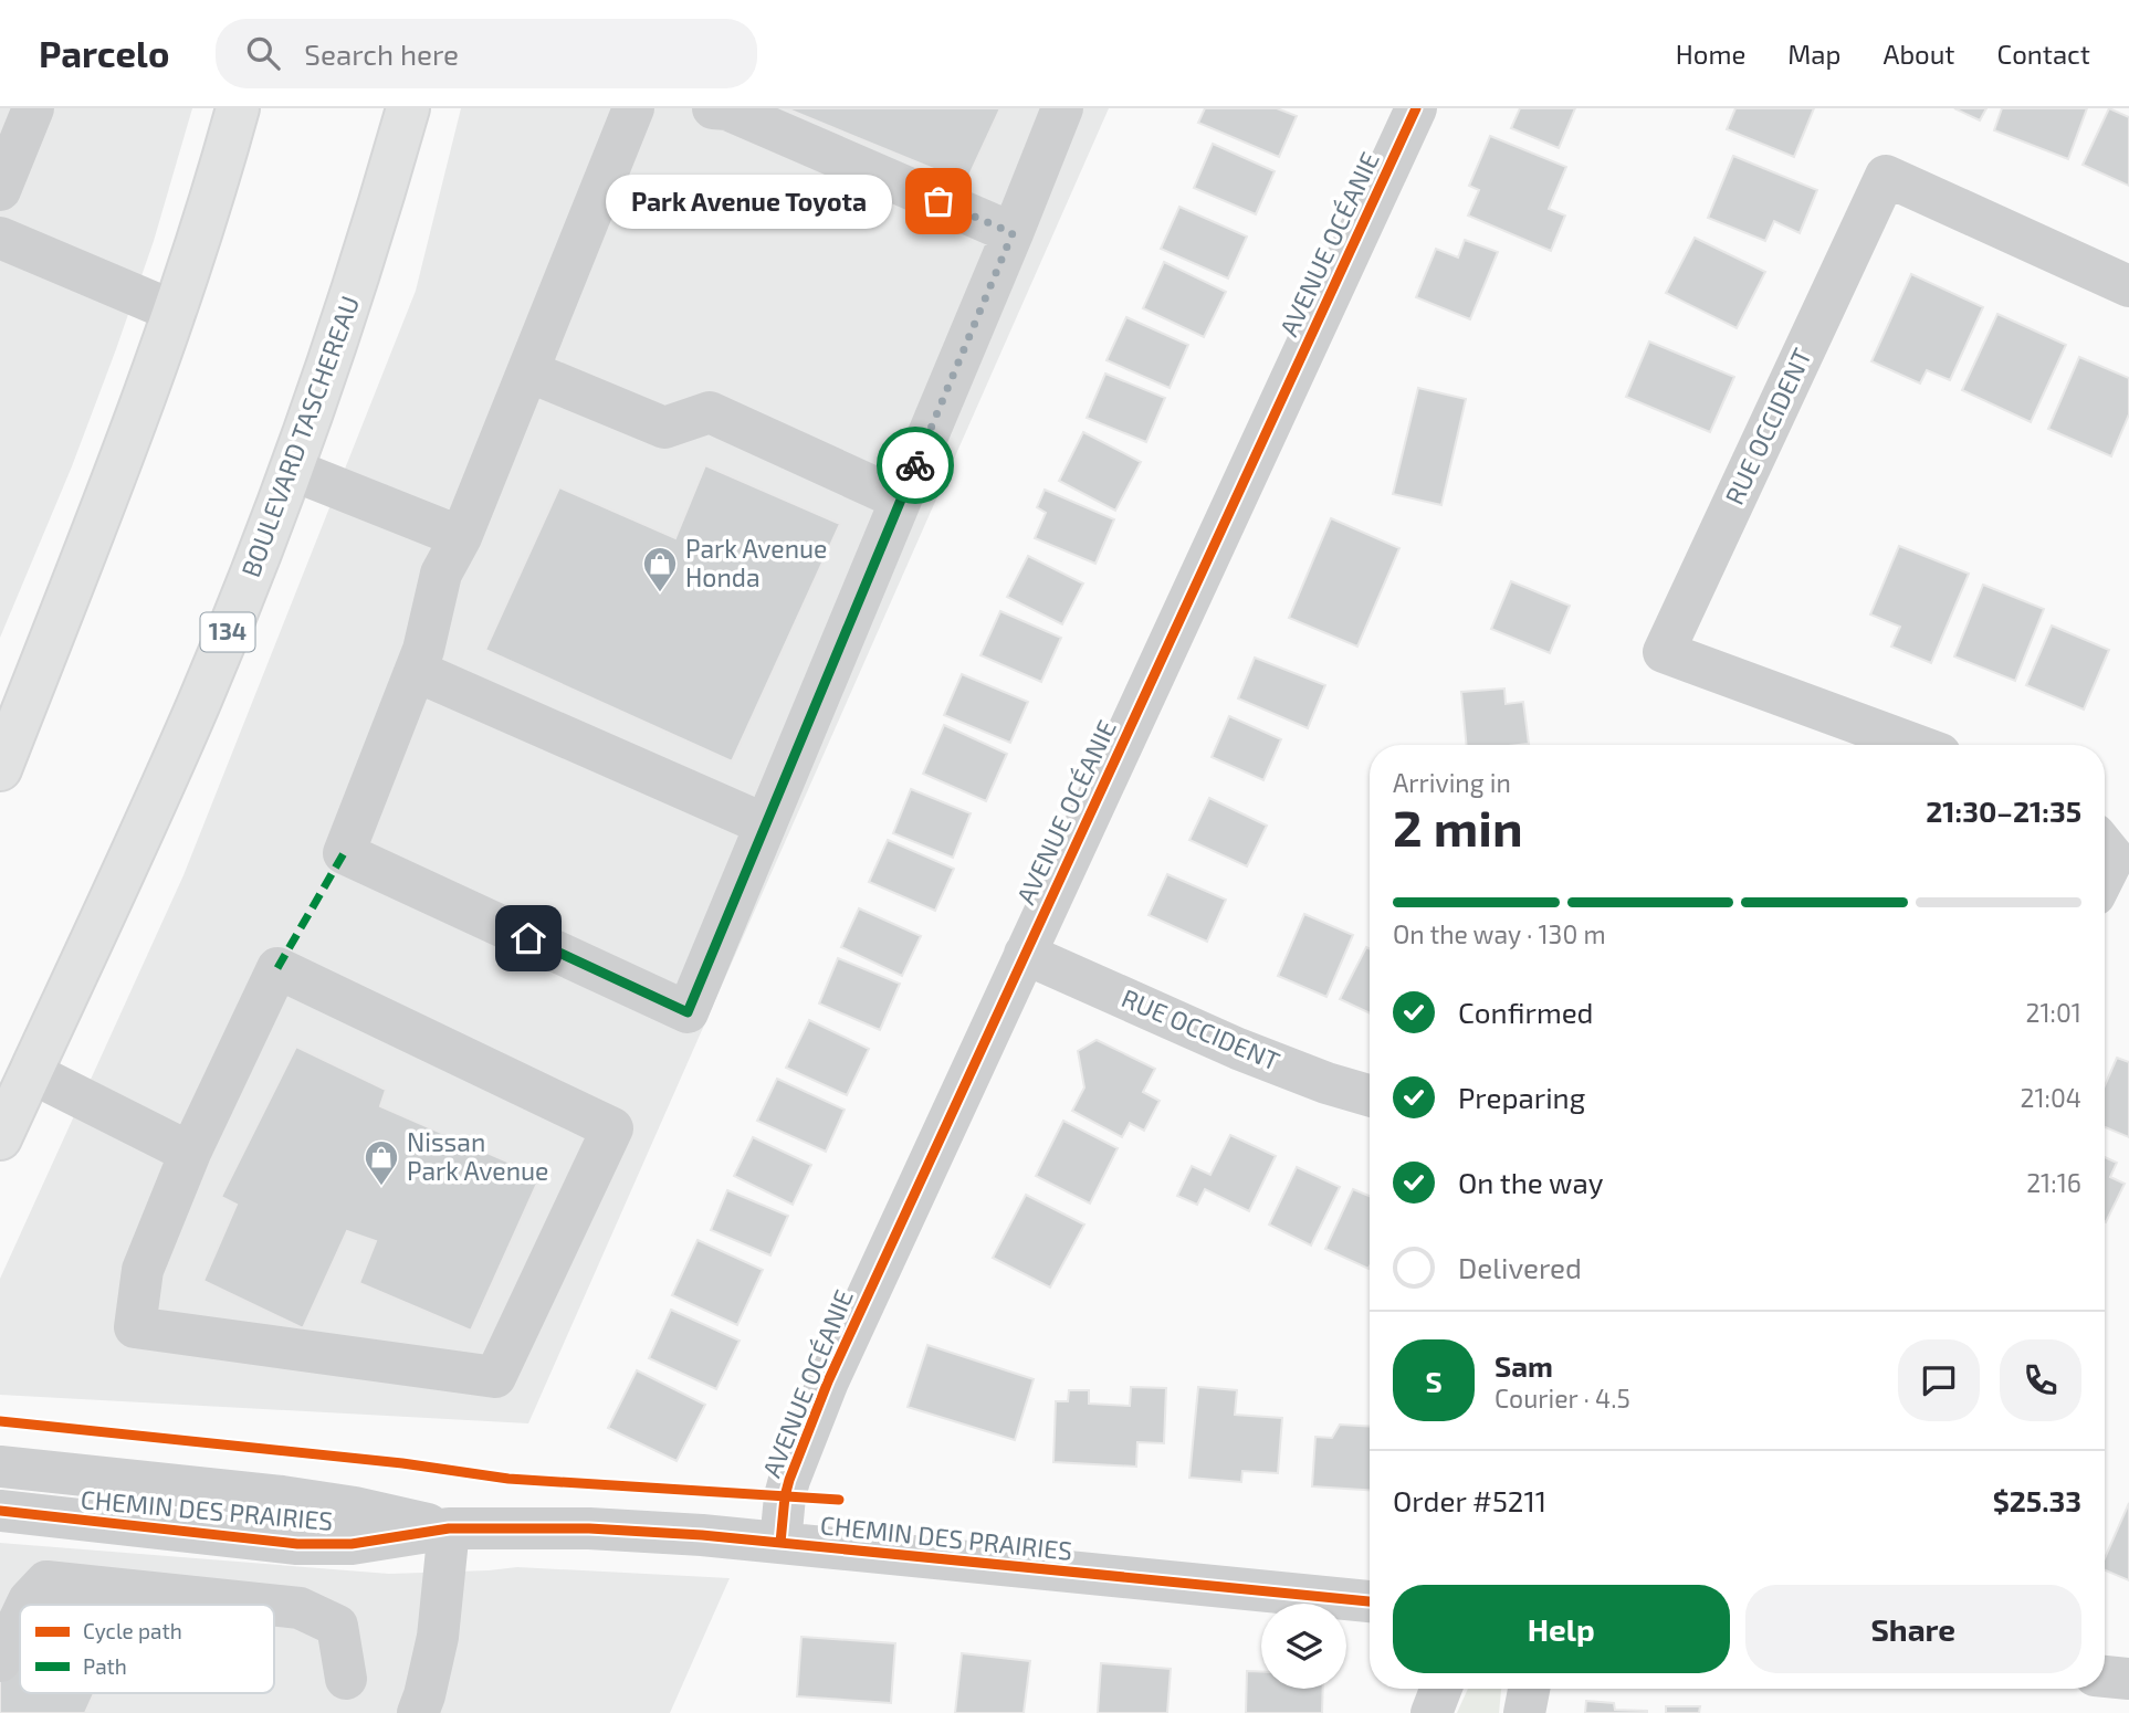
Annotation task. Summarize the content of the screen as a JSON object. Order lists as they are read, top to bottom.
{
  "streets": {
    "main road": ["BOULEVARD TASCHEREAU", "134"],
    "street": ["AVENUE OCÉANIE", "RUE OCCIDENT", "CHEMIN DES PRAIRIES"]
  },
  "crossings": [
    ["AVENUE OCÉANIE", "RUE OCCIDENT"],
    ["AVENUE OCÉANIE", "CHEMIN DES PRAIRIES"]
  ],
  "places": {
    "other": ["Park Avenue Toyota"],
    "shop": ["Park Avenue Honda", "Nissan Park Avenue"]
  },
  "legend": ["Cycle path", "Path"],
  "page": {
    "header": "Parcelo",
    "search": "Search here",
    "nav": [
      "Home",
      "Map",
      "About",
      "Contact"
    ],
    "bubble": "Park Avenue Toyota",
    "heading": ["2 min", "Arriving in", "21:30–21:35"],
    "panel": [
      "Sam",
      "Courier · 4.5",
      "Order #5211",
      "$25.33"
    ],
    "bar": "On the way · 130 m",
    "list": [
      ["Confirmed", "21:01"],
      ["Preparing", "21:04"],
      ["On the way", "21:16"],
      "Delivered"
    ],
    "round": "S",
    "buttons": ["Help", "Share"]
  }
}
